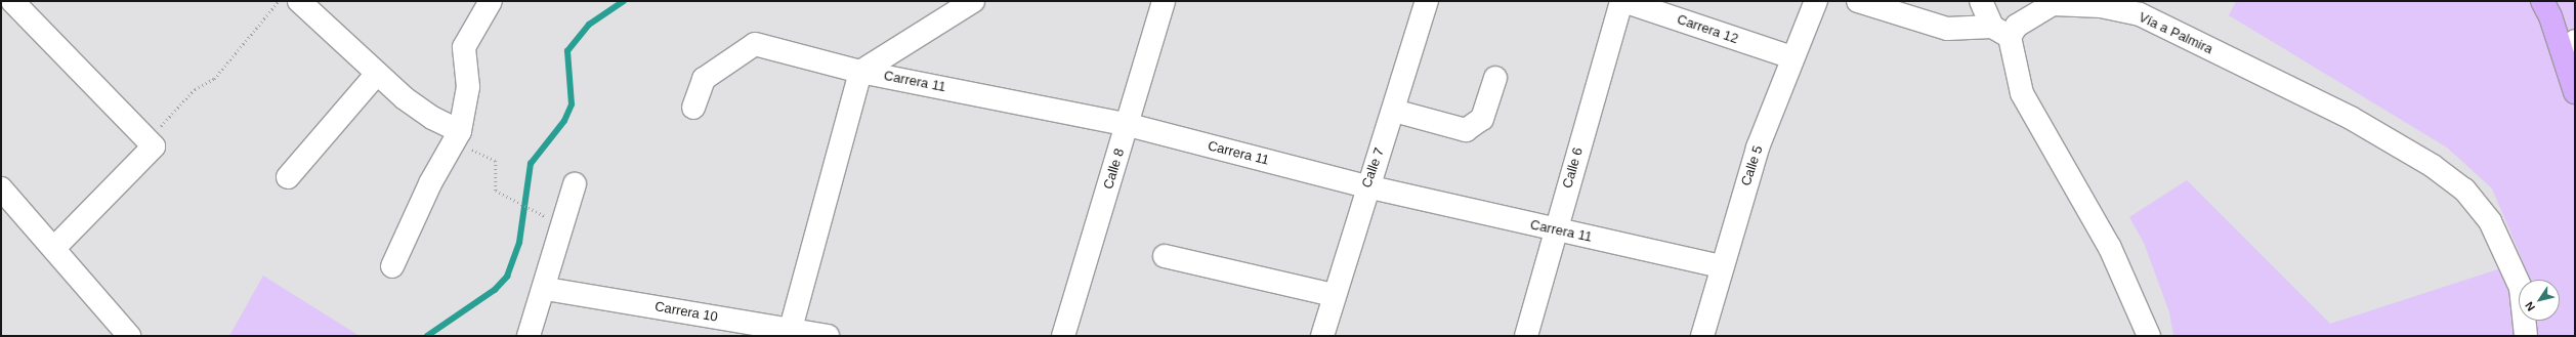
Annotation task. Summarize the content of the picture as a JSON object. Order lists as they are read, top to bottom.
{
  "streets": {
    "street": [
      "Carrera 12",
      "Vía a Palmira",
      "Carrera 11",
      "Calle 5",
      "Calle 7",
      "Calle 6",
      "Calle 8",
      "Carrera 10"
    ]
  },
  "crossings": [
    ["Carrera 12", "Calle 5"],
    ["Carrera 12", "Calle 6"],
    ["Carrera 11", "Calle 5"],
    ["Carrera 11", "Calle 7"],
    ["Carrera 11", "Calle 6"],
    ["Carrera 11", "Calle 8"]
  ],
  "north": "bottom left"
}
